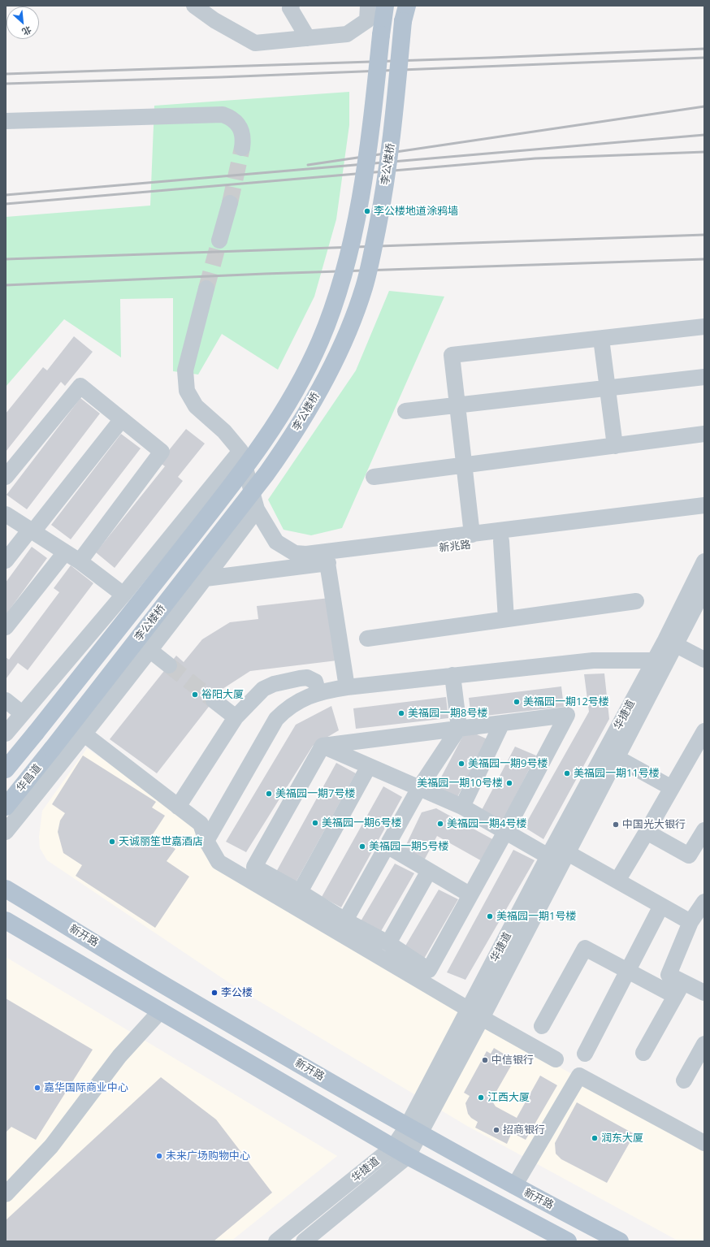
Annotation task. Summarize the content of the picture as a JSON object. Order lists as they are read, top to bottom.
{
  "streets": {
    "main road": ["李公楼桥", "华昌道", "新开路"],
    "street": ["新兆路", "华捷道"]
  },
  "crossings": [
    ["李公楼桥", "华昌道"],
    ["华捷道", "新开路"]
  ],
  "places": [
    "李公楼地道涂鸦墙",
    "裕阳大厦",
    "美福园一期12号楼",
    "美福园一期8号楼",
    "美福园一期9号楼",
    "美福园一期11号楼",
    "美福园一期10号楼",
    "美福园一期7号楼",
    "美福园一期6号楼",
    "美福园一期4号楼",
    "中国光大银行",
    "天诚丽笙世嘉酒店",
    "美福园一期5号楼",
    "美福园一期1号楼",
    "李公楼",
    "中信银行",
    "嘉华国际商业中心",
    "江西大厦",
    "招商银行",
    "润东大厦",
    "未来广场购物中心"
  ],
  "north": "bottom right"
}
